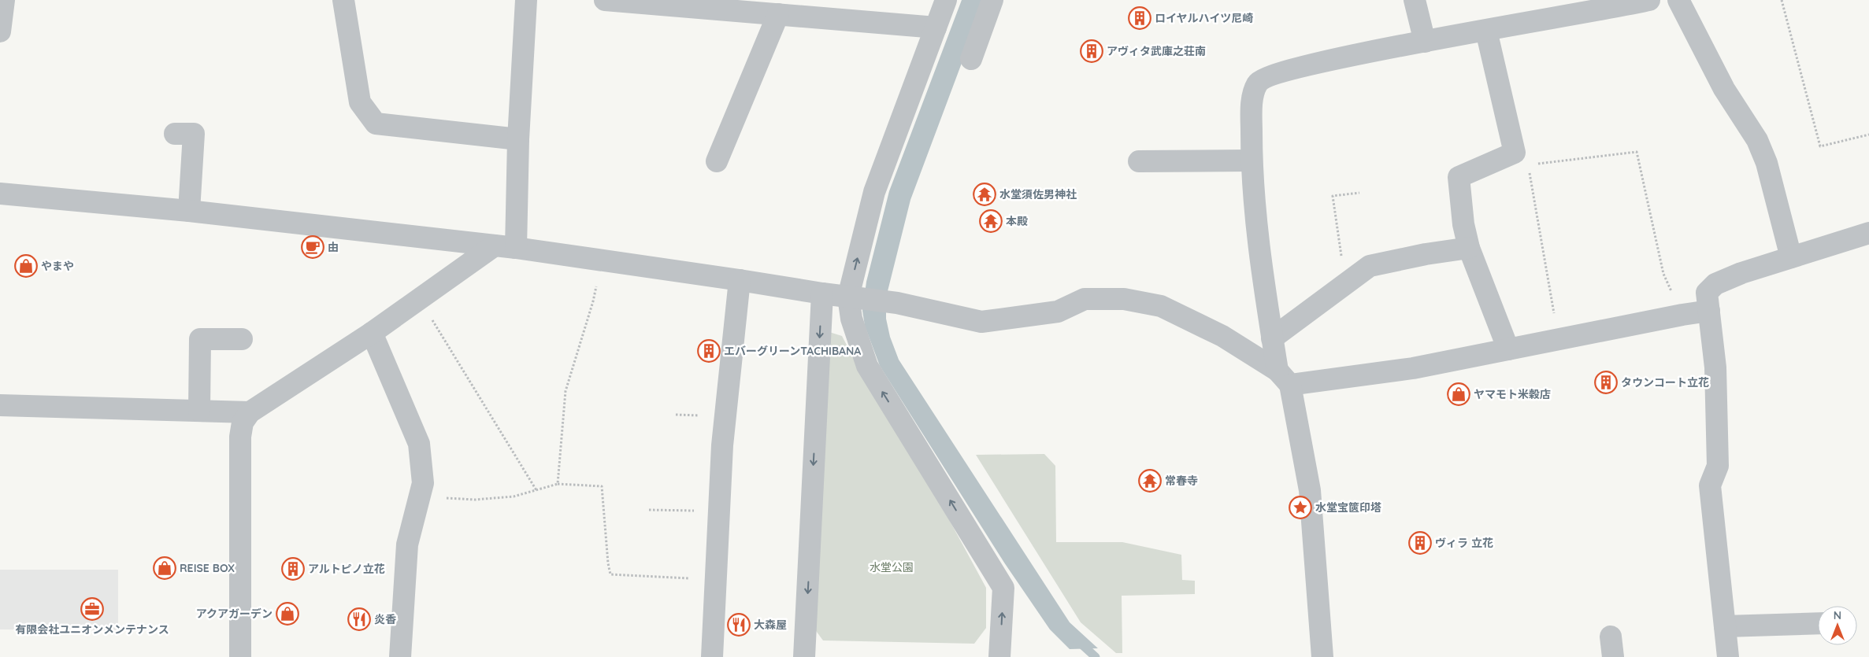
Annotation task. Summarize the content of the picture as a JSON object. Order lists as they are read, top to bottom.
{
  "parks": ["水堂公園"],
  "places": {
    "building": [
      "ロイヤルハイツ尼崎",
      "アヴィタ武庫之荘南",
      "エバーグリーンTACHIBANA",
      "タウンコート立花",
      "ヴィラ 立花",
      "アルトピノ立花"
    ],
    "temple": ["水堂須佐男神社", "本殿", "常春寺"],
    "cafe": ["由"],
    "shop": [
      "やまや",
      "ヤマモト米穀店",
      "REISE BOX",
      "アクアガーデン"
    ],
    "place": ["水堂宝篋印塔"],
    "office": ["有限会社ユニオンメンテナンス"],
    "restaurant": ["炎香", "大森屋"]
  },
  "north": "top"
}
